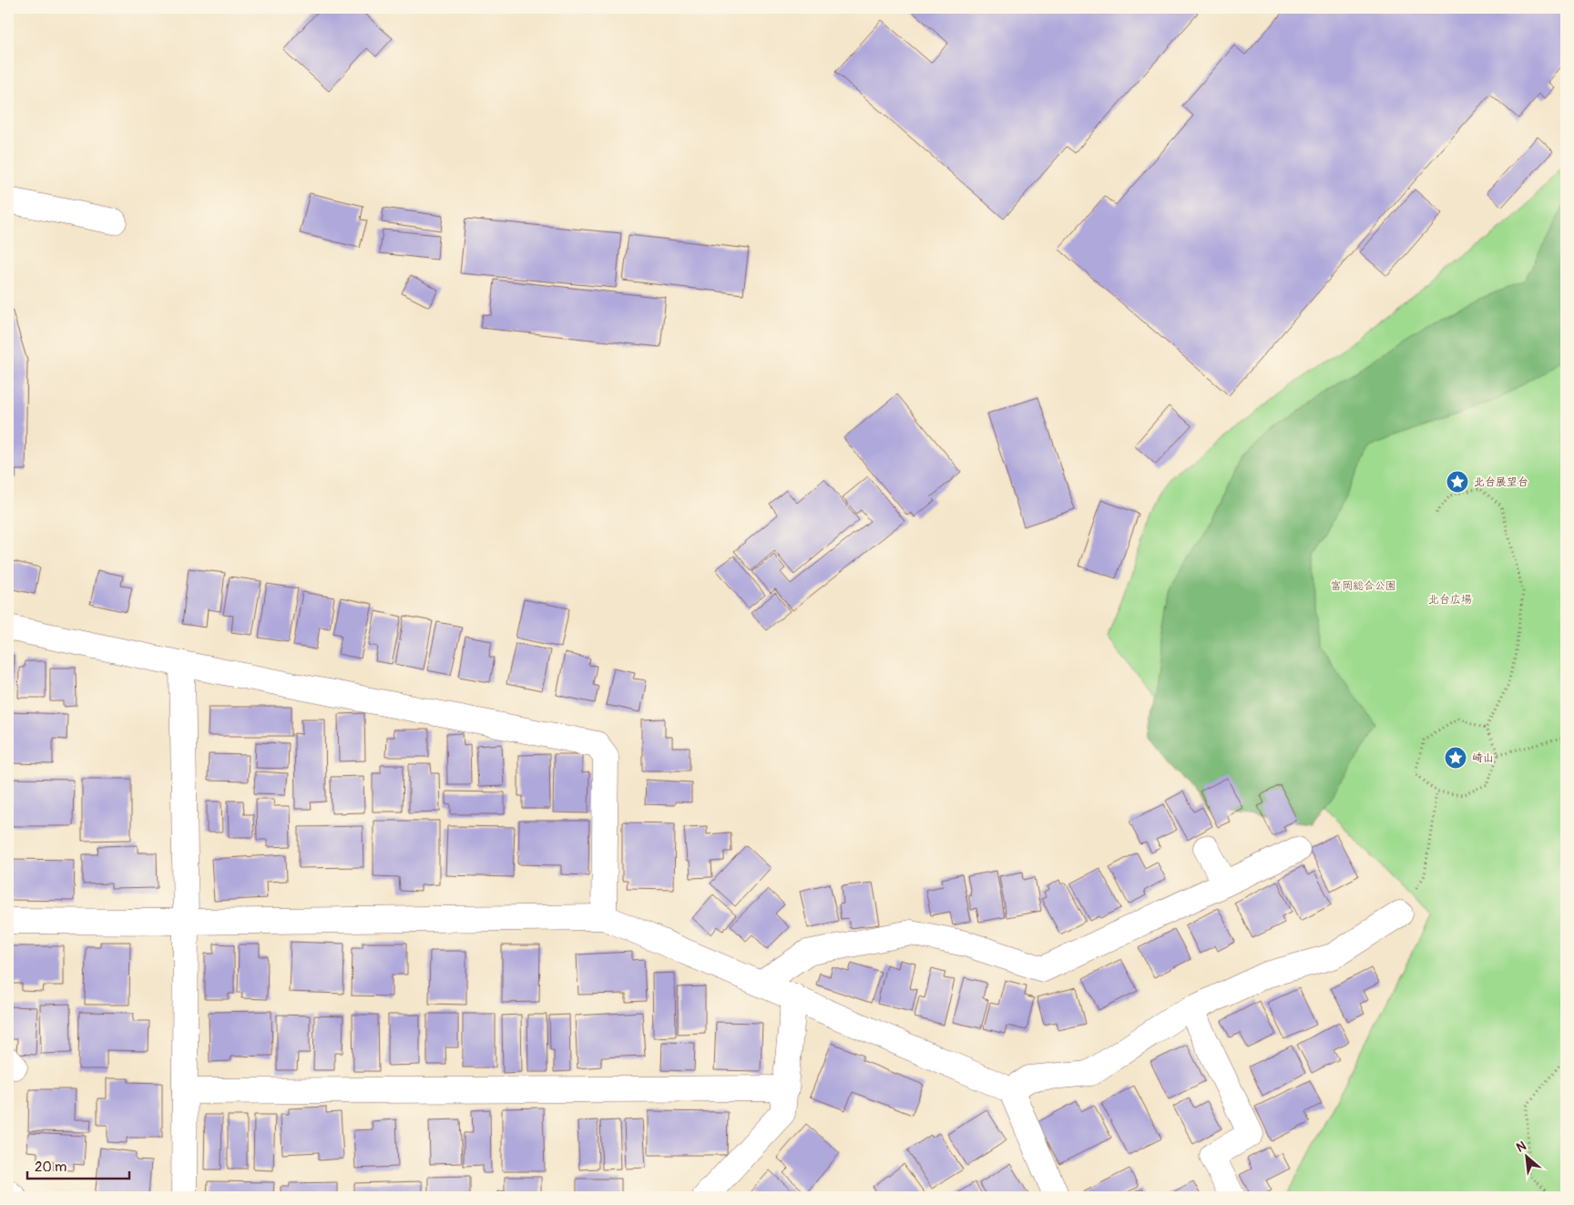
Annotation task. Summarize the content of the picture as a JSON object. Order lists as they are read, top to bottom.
{
  "parks": ["富岡総合公園", "北台広場"],
  "places": {
    "place": ["北台展望台", "崎山"]
  },
  "scale_bar": "20 m",
  "north": "top left"
}
